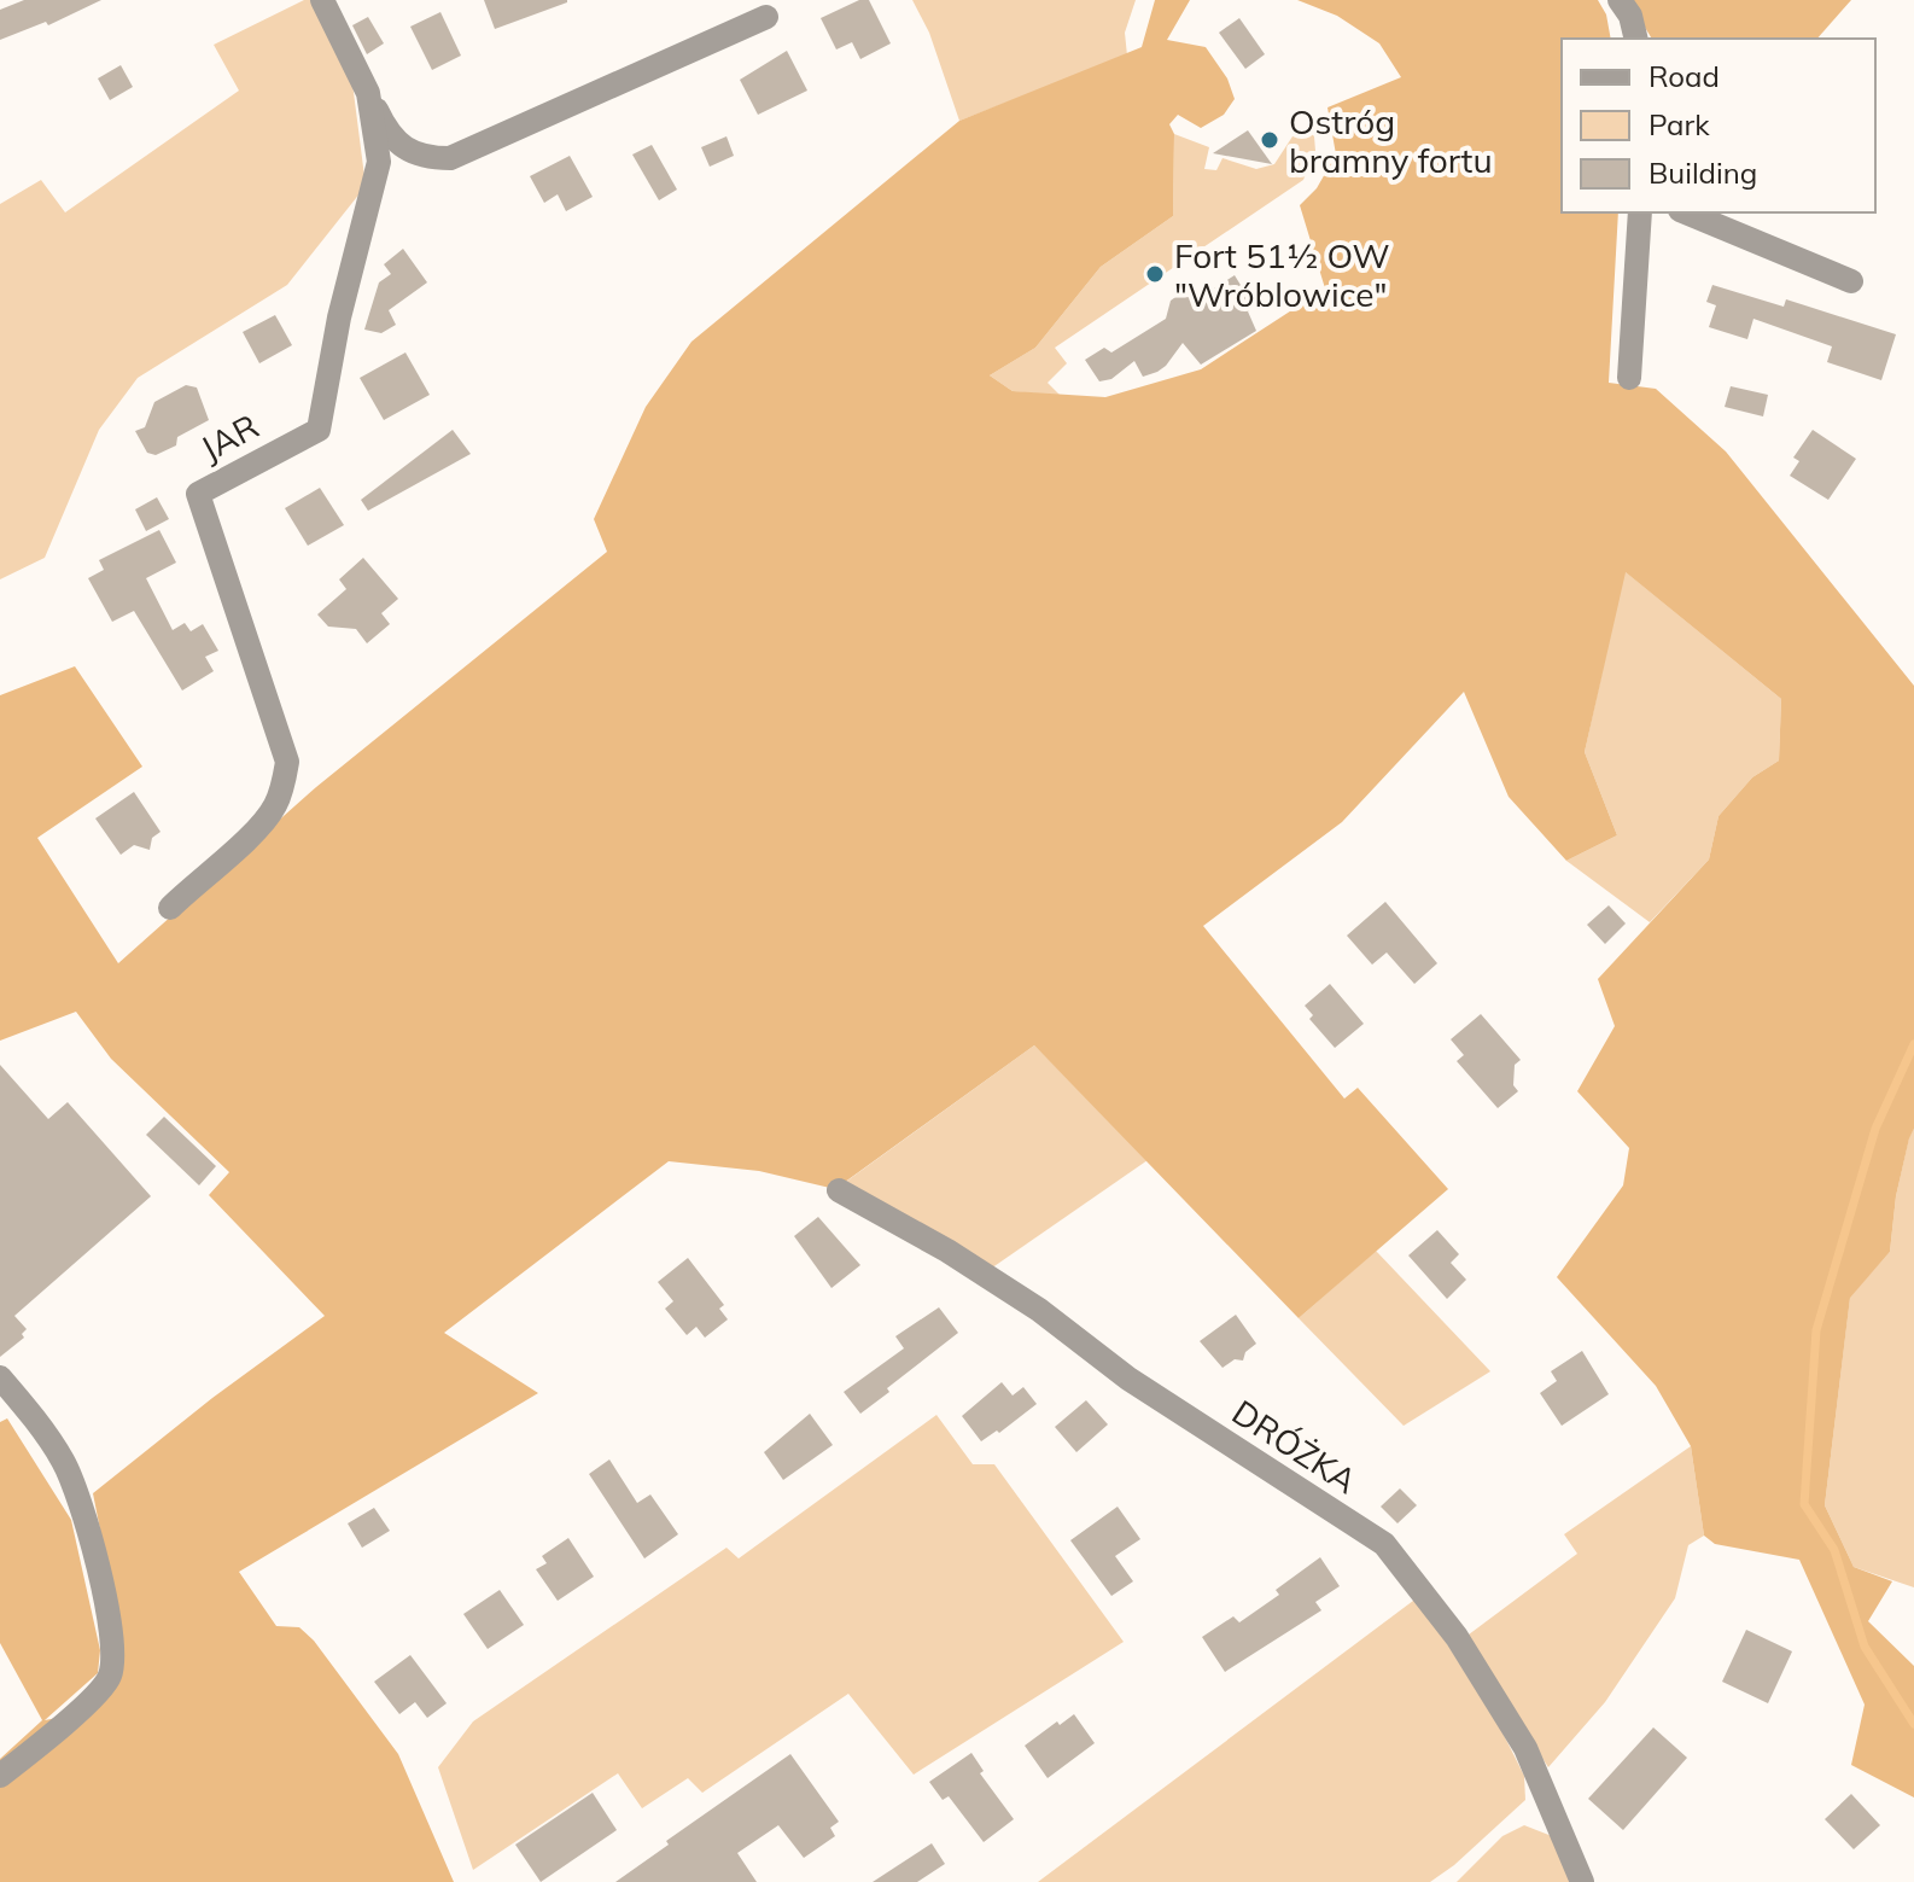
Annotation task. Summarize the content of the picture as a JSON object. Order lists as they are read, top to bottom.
{
  "streets": {
    "street": ["JAR", "DRÓŻKA"]
  },
  "places": ["Ostróg bramny fortu", "Fort 51½ OW \"Wróblowice\""],
  "legend": ["Road", "Park", "Building"]
}
